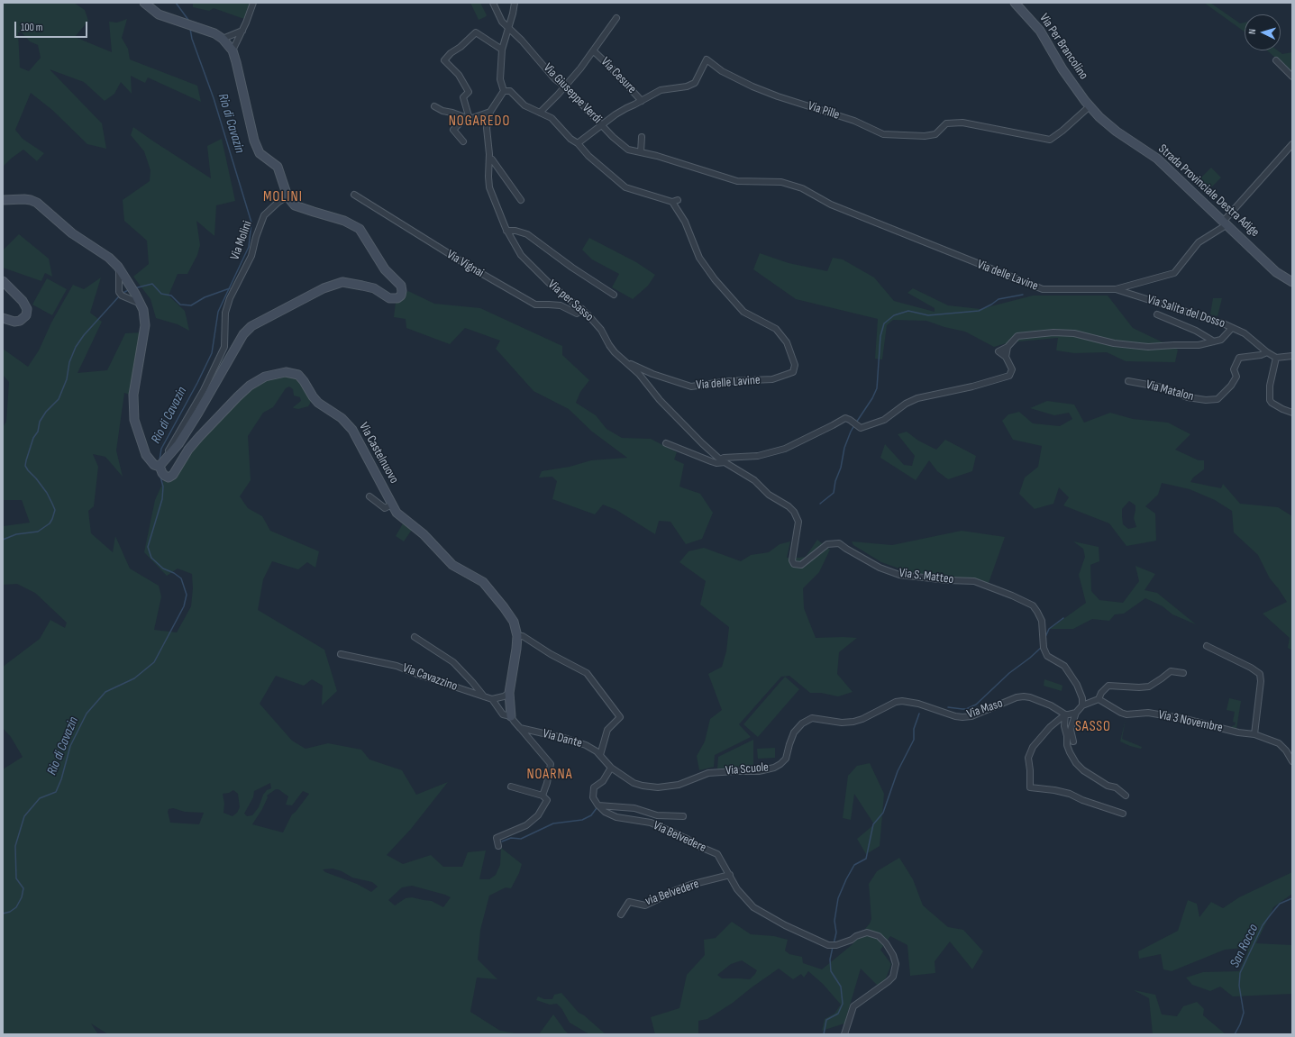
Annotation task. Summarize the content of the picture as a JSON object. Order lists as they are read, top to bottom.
{
  "streets": {
    "main road": ["Via Per Brancolino", "Strada Provinciale Destra Adige", "Via Castelnuovo"],
    "street": [
      "Via Cesure",
      "Via Giuseppe Verdi",
      "Via Pille",
      "Via Molini",
      "Via Vignai",
      "Via delle Lavine",
      "Via per Sasso",
      "Via Salita del Dosso",
      "Via Matalon",
      "Via S. Matteo",
      "Via Cavazzino",
      "Via Maso",
      "Via 3 Novembre",
      "Via Dante",
      "Via Scuole",
      "Via Belvedere",
      "via Belvedere"
    ]
  },
  "crossings": [
    ["Via Per Brancolino", "Via Pille"],
    ["Via Per Brancolino", "Strada Provinciale Destra Adige"],
    ["Via Cesure", "Via Giuseppe Verdi"],
    ["Via Cesure", "Via Pille"],
    ["Via Cesure", "Via delle Lavine"],
    ["Via Giuseppe Verdi", "Via Pille"],
    ["Via Giuseppe Verdi", "Via delle Lavine"],
    ["Via Pille", "Strada Provinciale Destra Adige"],
    ["Via Pille", "Via delle Lavine"],
    ["Strada Provinciale Destra Adige", "Via delle Lavine"],
    ["Via Molini", "Via Castelnuovo"],
    ["Via Vignai", "Via per Sasso"],
    ["Via delle Lavine", "Via per Sasso"],
    ["Via delle Lavine", "Via Salita del Dosso"],
    ["Via per Sasso", "Via S. Matteo"],
    ["Via Maso", "Via Scuole"],
    ["Via Dante", "Via Scuole"],
    ["Via Belvedere", "via Belvedere"]
  ],
  "districts": [
    "NOGAREDO",
    "MOLINI",
    "SASSO",
    "NOARNA"
  ],
  "water": ["Rio di Cavazin", "San Rocco"],
  "scale_bar": "100 m",
  "north": "left"
}
